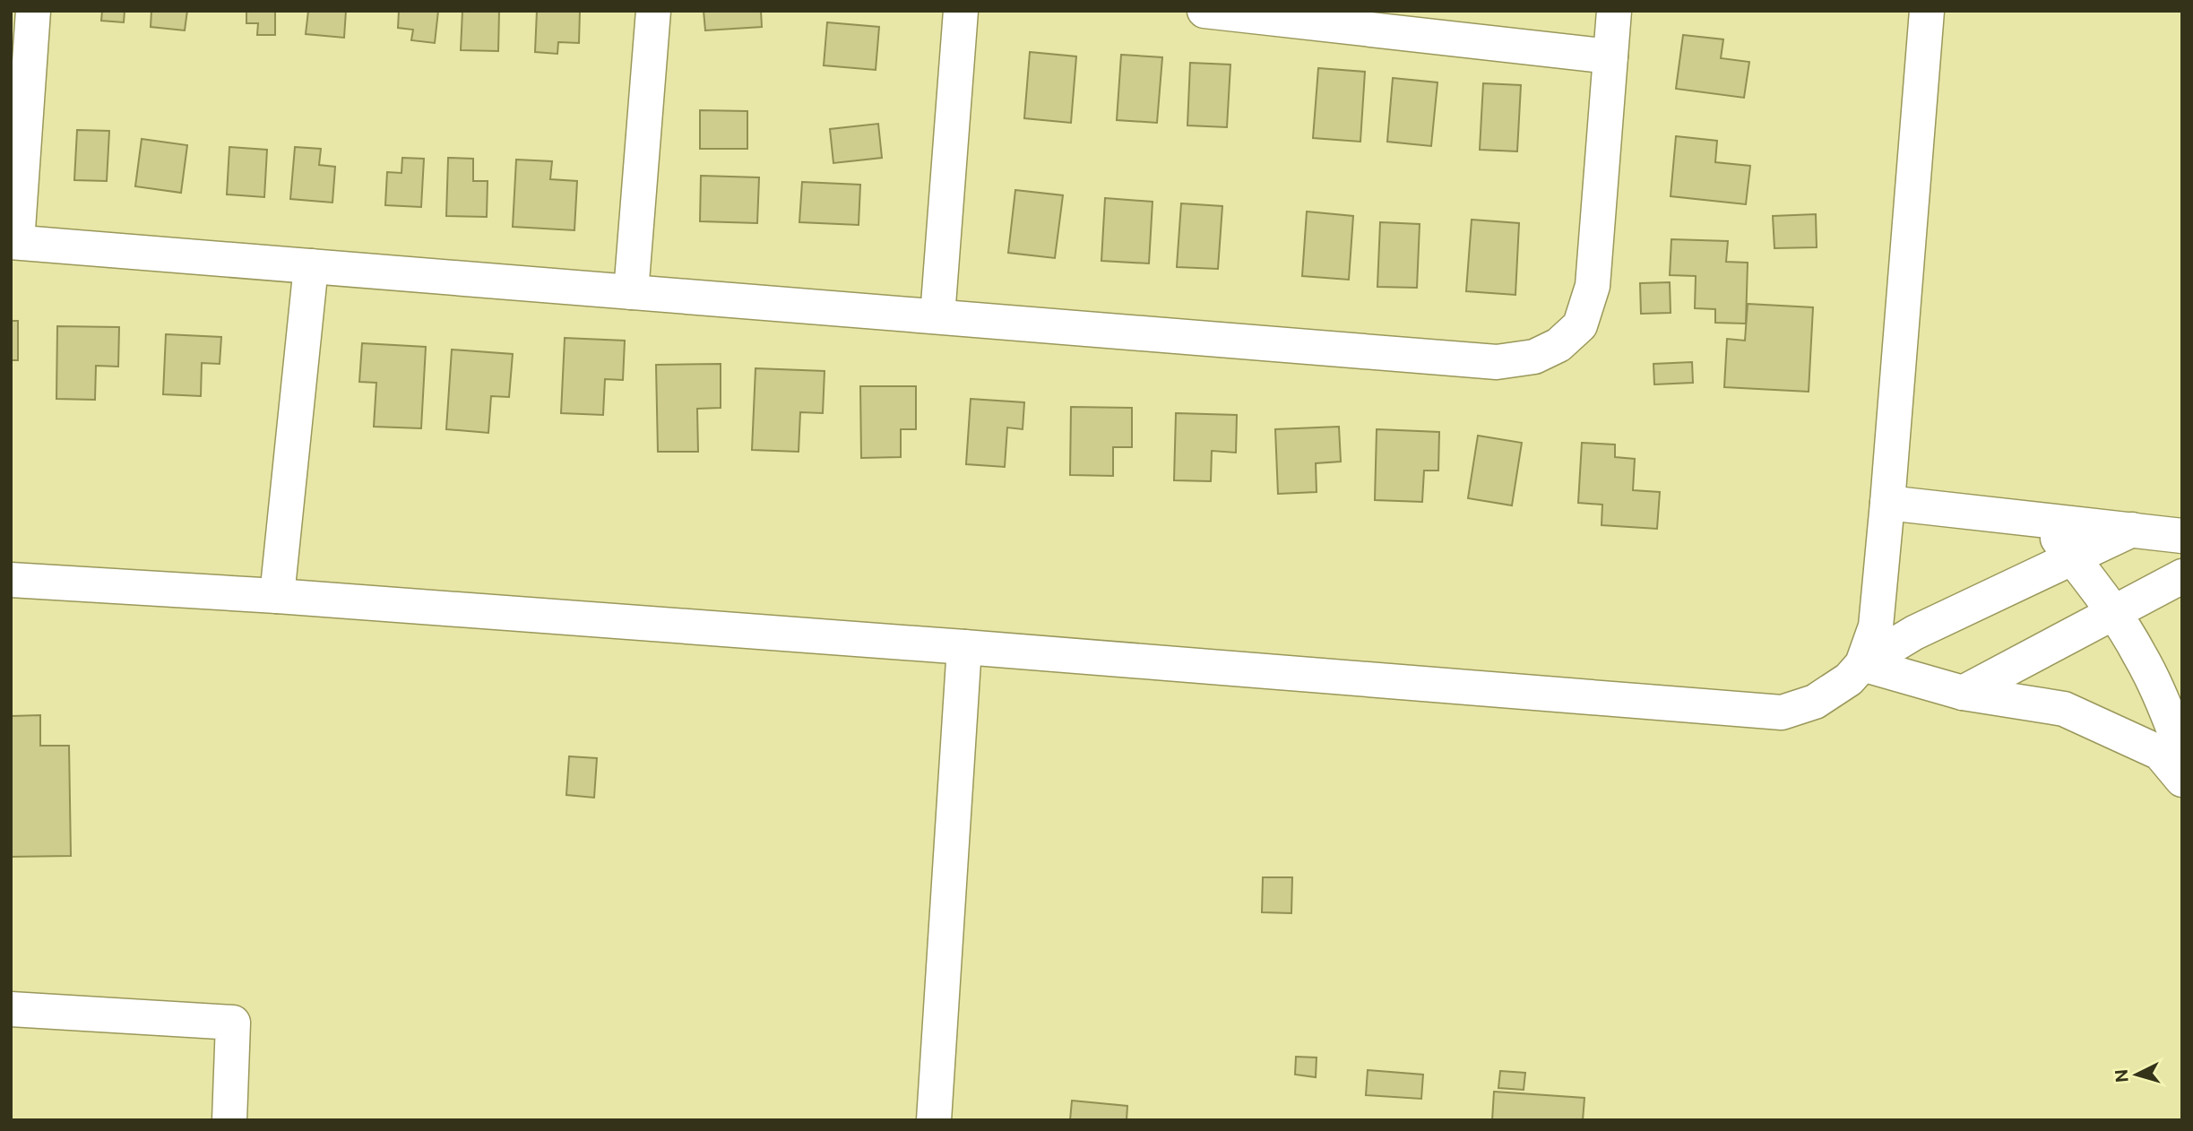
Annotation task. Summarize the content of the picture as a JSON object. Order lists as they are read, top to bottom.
{
  "north": "left"
}
